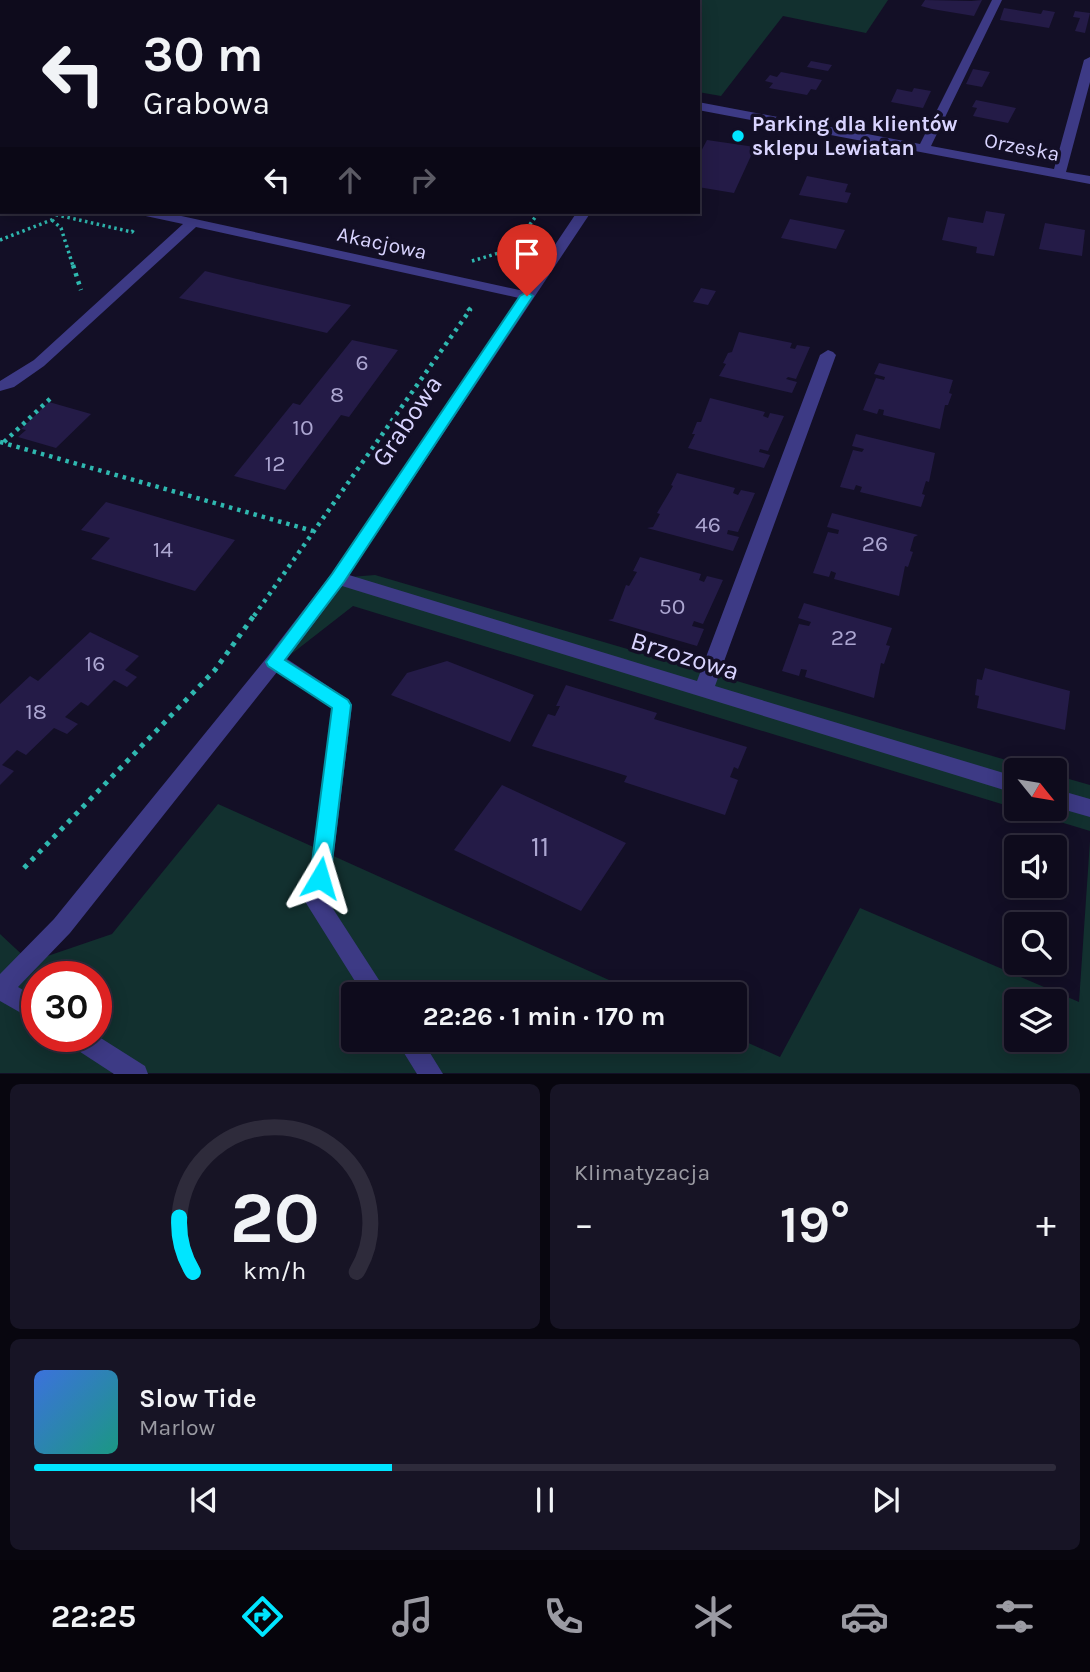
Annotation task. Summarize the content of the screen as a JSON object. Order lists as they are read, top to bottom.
{
  "streets": {
    "street": [
      "Orzeska",
      "Akacjowa",
      "Grabowa",
      "Brzozowa"
    ]
  },
  "crossings": [
    ["Akacjowa", "Grabowa"],
    ["Grabowa", "Brzozowa"]
  ],
  "places": ["Parking dla klientów sklepu Lewiatan"],
  "house_numbers": [
    "6",
    "8",
    "10",
    "12",
    "46",
    "26",
    "14",
    "50",
    "22",
    "16",
    "18",
    "11"
  ],
  "north": "bottom right",
  "page": {
    "turn": ["30 m", "Grabowa"],
    "limit": "30",
    "trip": "22:26 · 1 min · 170 m",
    "tile": "Klimatyzacja",
    "heat": ["−", "19°", "+"],
    "song": ["Slow Tide", "Marlow"],
    "tabs": "22:25",
    "gauge": ["20", "km/h"]
  }
}
